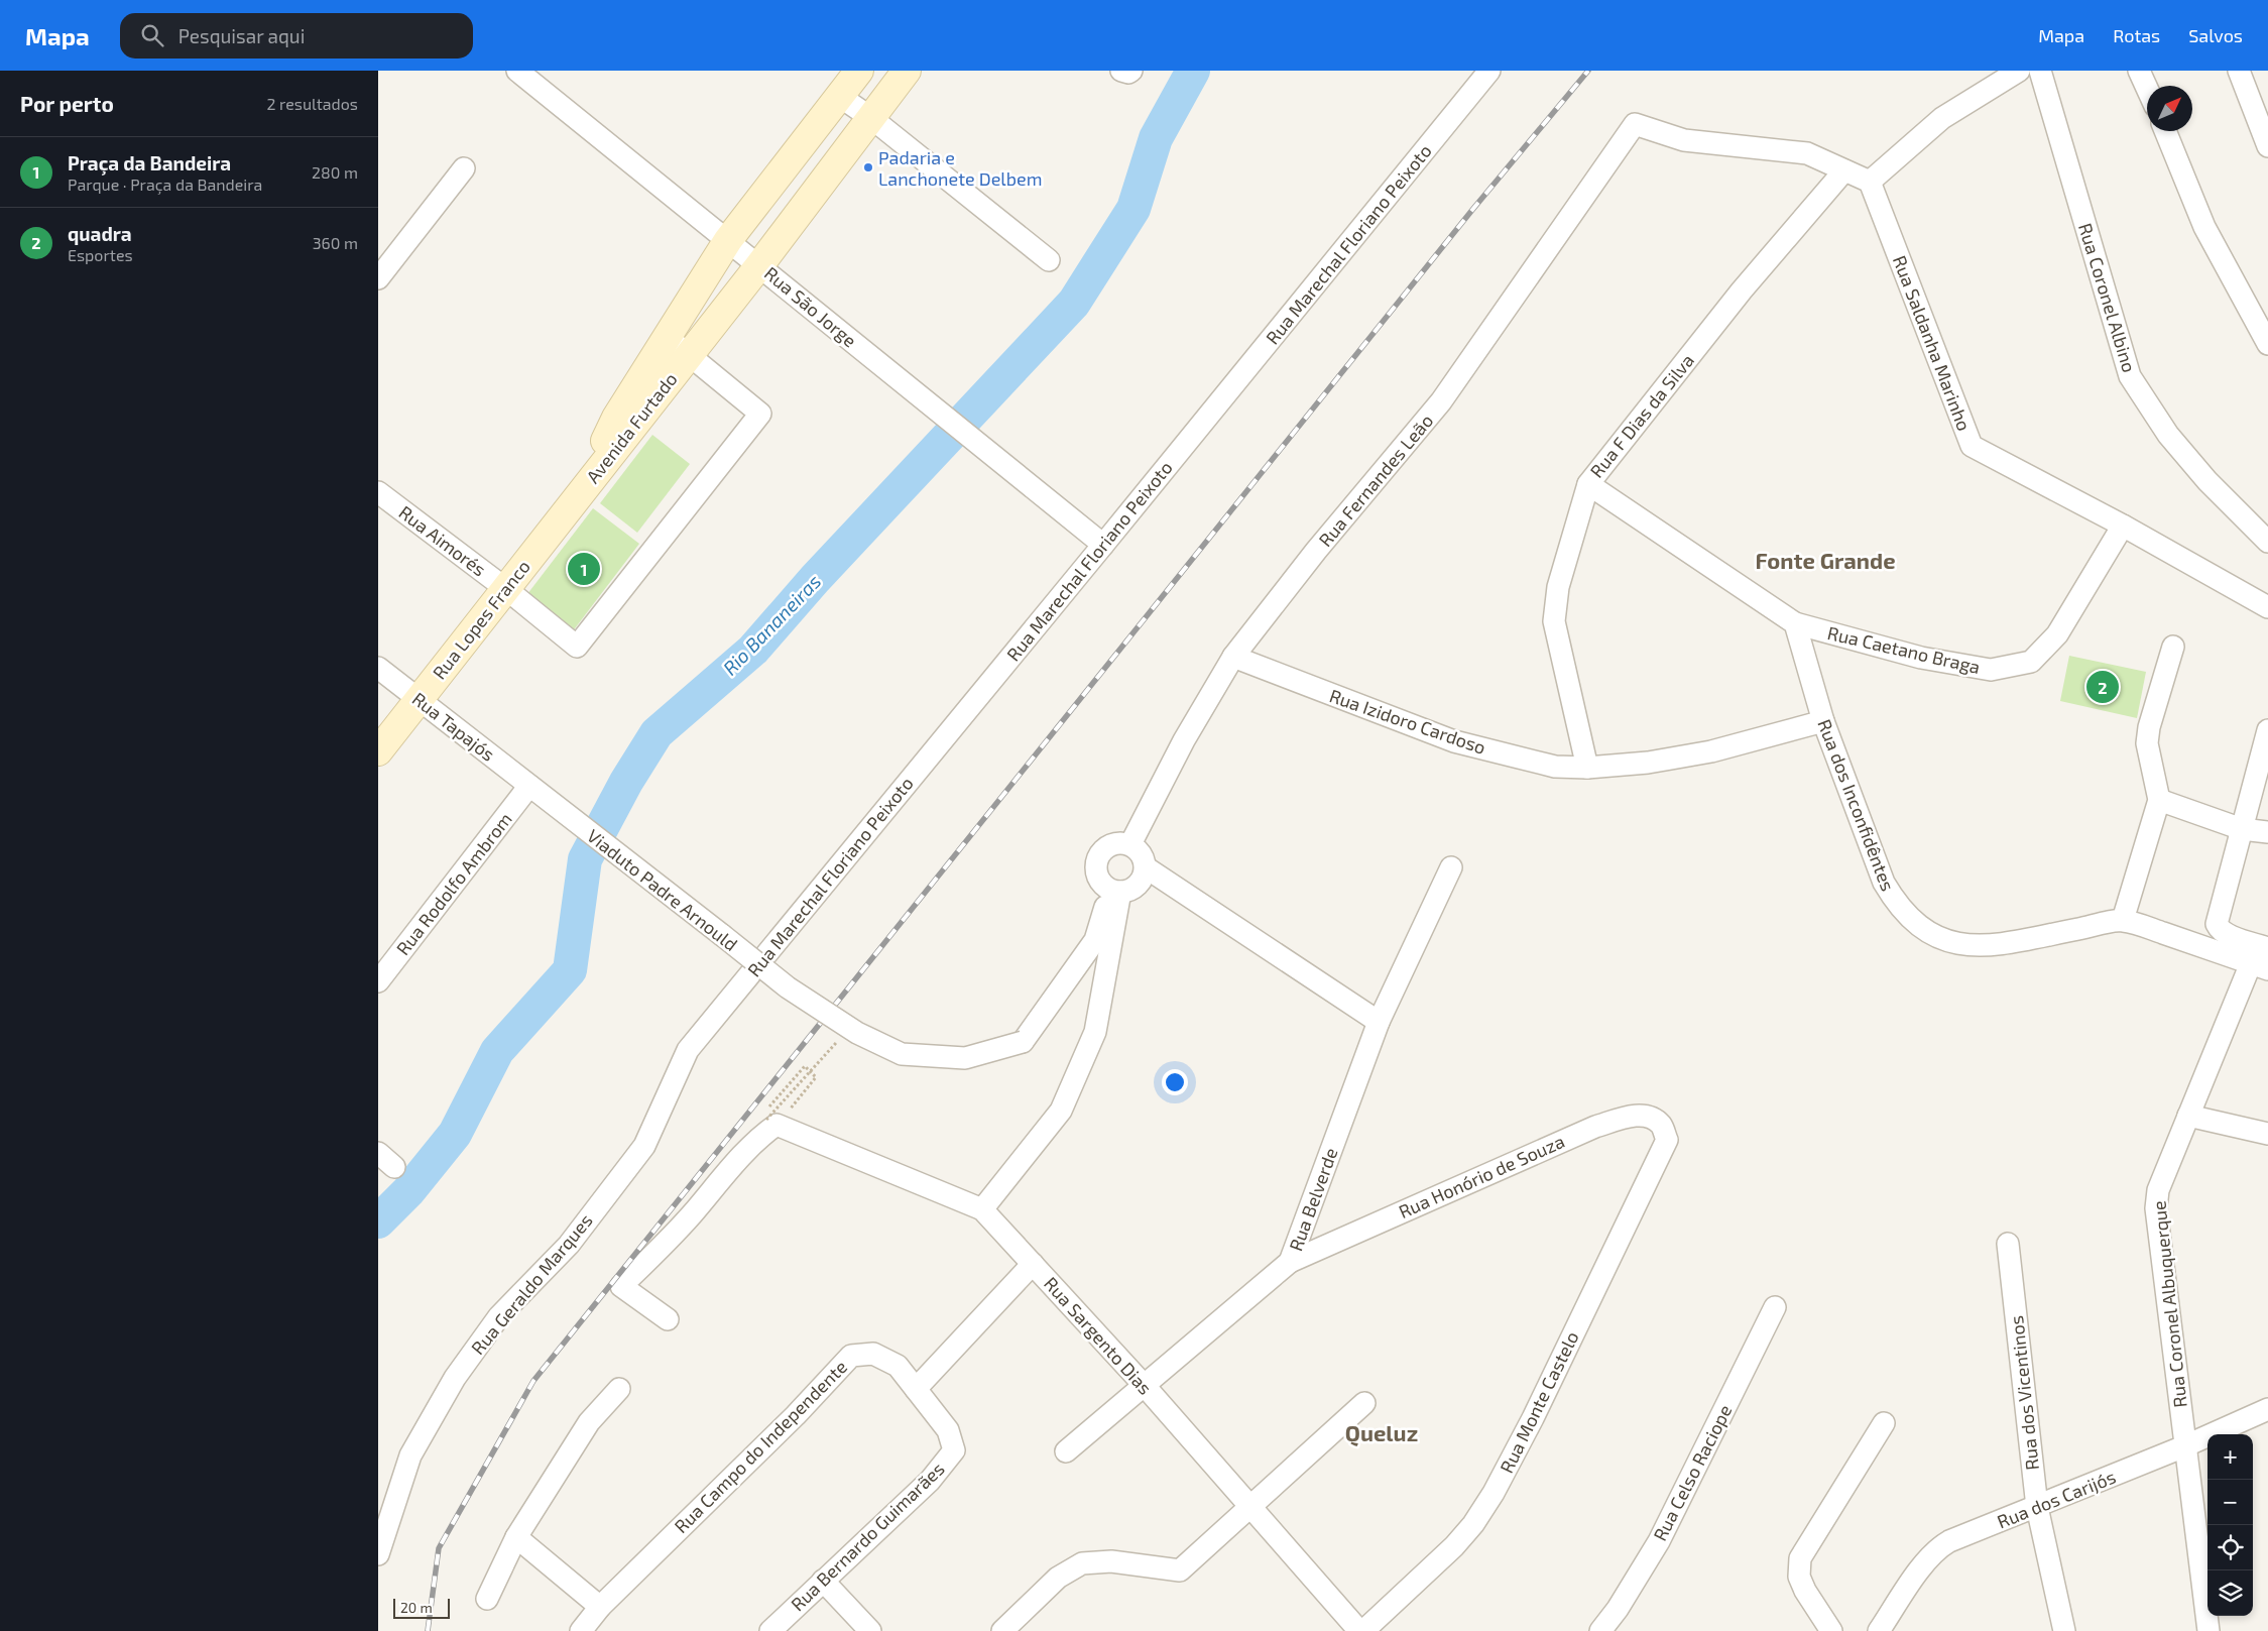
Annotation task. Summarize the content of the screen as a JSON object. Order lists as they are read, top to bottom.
{
  "streets": {
    "street": [
      "Rua Marechal Floriano Peixoto",
      "Rua Coronel Albino",
      "Rua São Jorge",
      "Rua Saldanha Marinho",
      "Rua F Dias da Silva",
      "Avenida Furtado",
      "Rua Fernandes Leão",
      "Rua Aimorés",
      "Rua Lopes Franco",
      "Rua Caetano Braga",
      "Rua Izidoro Cardoso",
      "Rua Tapajós",
      "Rua dos Inconfidêntes",
      "Rua Rodolfo Ambrom",
      "Viaduto Padre Arnould",
      "Rua Honório de Souza",
      "Rua Belverde",
      "Rua Geraldo Marques",
      "Rua Coronel Albuquerque",
      "Rua Sargento Dias",
      "Rua dos Vicentinos",
      "Rua Monte Castelo",
      "Rua Campo do Independente",
      "Rua Celso Raciope",
      "Rua dos Carijós",
      "Rua Bernardo Guimarães"
    ]
  },
  "crossings": [
    ["Rua Marechal Floriano Peixoto", "Rua São Jorge"],
    ["Rua Marechal Floriano Peixoto", "Rua Geraldo Marques"],
    ["Rua São Jorge", "Avenida Furtado"],
    ["Rua Saldanha Marinho", "Rua Caetano Braga"],
    ["Rua F Dias da Silva", "Rua Fernandes Leão"],
    ["Rua F Dias da Silva", "Rua Izidoro Cardoso"],
    ["Avenida Furtado", "Rua Aimorés"],
    ["Avenida Furtado", "Rua Lopes Franco"],
    ["Rua Fernandes Leão", "Rua Izidoro Cardoso"],
    ["Rua Fernandes Leão", "Viaduto Padre Arnould"],
    ["Rua Aimorés", "Rua Lopes Franco"],
    ["Rua Lopes Franco", "Rua Tapajós"],
    ["Rua Caetano Braga", "Rua dos Inconfidêntes"],
    ["Rua Izidoro Cardoso", "Rua dos Inconfidêntes"],
    ["Rua Tapajós", "Rua Rodolfo Ambrom"],
    ["Rua Tapajós", "Viaduto Padre Arnould"],
    ["Rua dos Inconfidêntes", "Rua Coronel Albuquerque"],
    ["Rua Rodolfo Ambrom", "Viaduto Padre Arnould"],
    ["Rua Honório de Souza", "Rua Belverde"],
    ["Rua Honório de Souza", "Rua Monte Castelo"],
    ["Rua Belverde", "Rua Sargento Dias"],
    ["Rua Coronel Albuquerque", "Rua dos Carijós"],
    ["Rua Sargento Dias", "Rua Monte Castelo"],
    ["Rua dos Vicentinos", "Rua dos Carijós"],
    ["Rua Campo do Independente", "Rua Bernardo Guimarães"]
  ],
  "districts": ["Fonte Grande", "Queluz"],
  "water": ["Rio Bananeiras"],
  "places": ["Padaria e Lanchonete Delbem"],
  "scale_bar": "20 m",
  "north": "top right",
  "page": {
    "header": "Mapa",
    "search": "Pesquisar aqui",
    "nav": ["Mapa", "Rotas", "Salvos"],
    "heading": ["Por perto", "2 resultados"],
    "list": [
      {
        "mark": "1",
        "name": "Praça da Bandeira",
        "note": "Parque · Praça da Bandeira",
        "value": "280 m"
      },
      {
        "mark": "2",
        "name": "quadra",
        "note": "Esportes",
        "value": "360 m"
      }
    ],
    "pins": ["1", "2"],
    "map_buttons": ["+", "−"],
    "scale": "20 m"
  }
}
